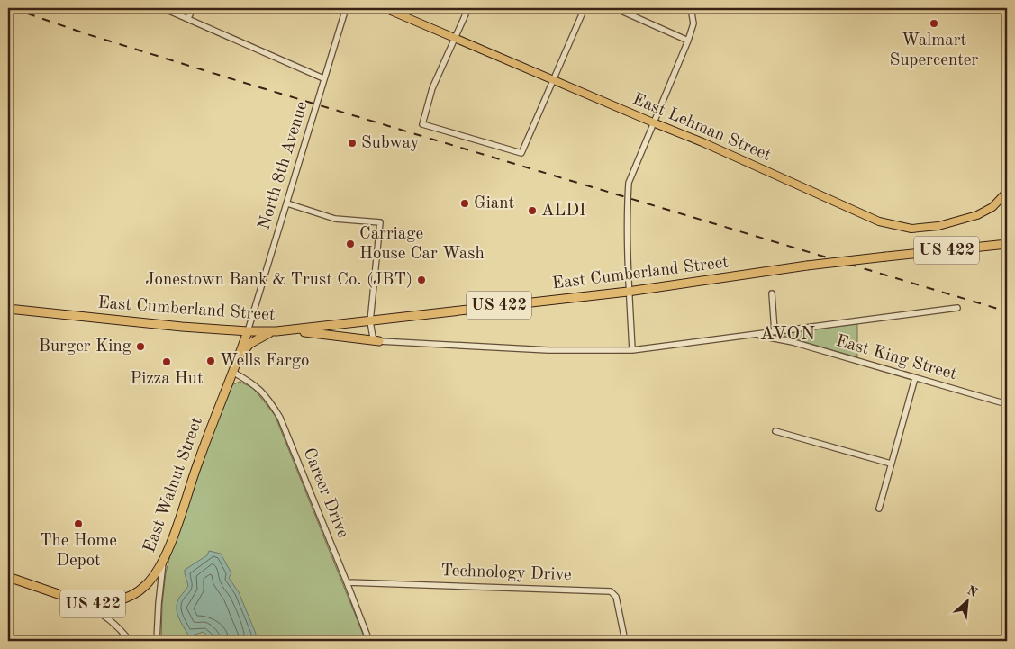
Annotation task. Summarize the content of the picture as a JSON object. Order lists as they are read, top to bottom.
{
  "streets": {
    "highway": ["US 422", "East Cumberland Street", "East Walnut Street"],
    "main road": ["East Lehman Street"],
    "street": [
      "North 8th Avenue",
      "East King Street",
      "Career Drive",
      "Technology Drive"
    ]
  },
  "crossings": [
    ["North 8th Avenue", "East Cumberland Street"],
    ["North 8th Avenue", "East Walnut Street"],
    ["US 422", "East Cumberland Street"],
    ["US 422", "East Walnut Street"],
    ["East Cumberland Street", "East Walnut Street"],
    ["East Walnut Street", "Career Drive"],
    ["Career Drive", "Technology Drive"]
  ],
  "districts": ["AVON"],
  "places": [
    "Walmart Supercenter",
    "Subway",
    "Giant",
    "ALDI",
    "Carriage House Car Wash",
    "Jonestown Bank & Trust Co. (JBT)",
    "Burger King",
    "Wells Fargo",
    "Pizza Hut",
    "The Home Depot"
  ],
  "north": "top right"
}
